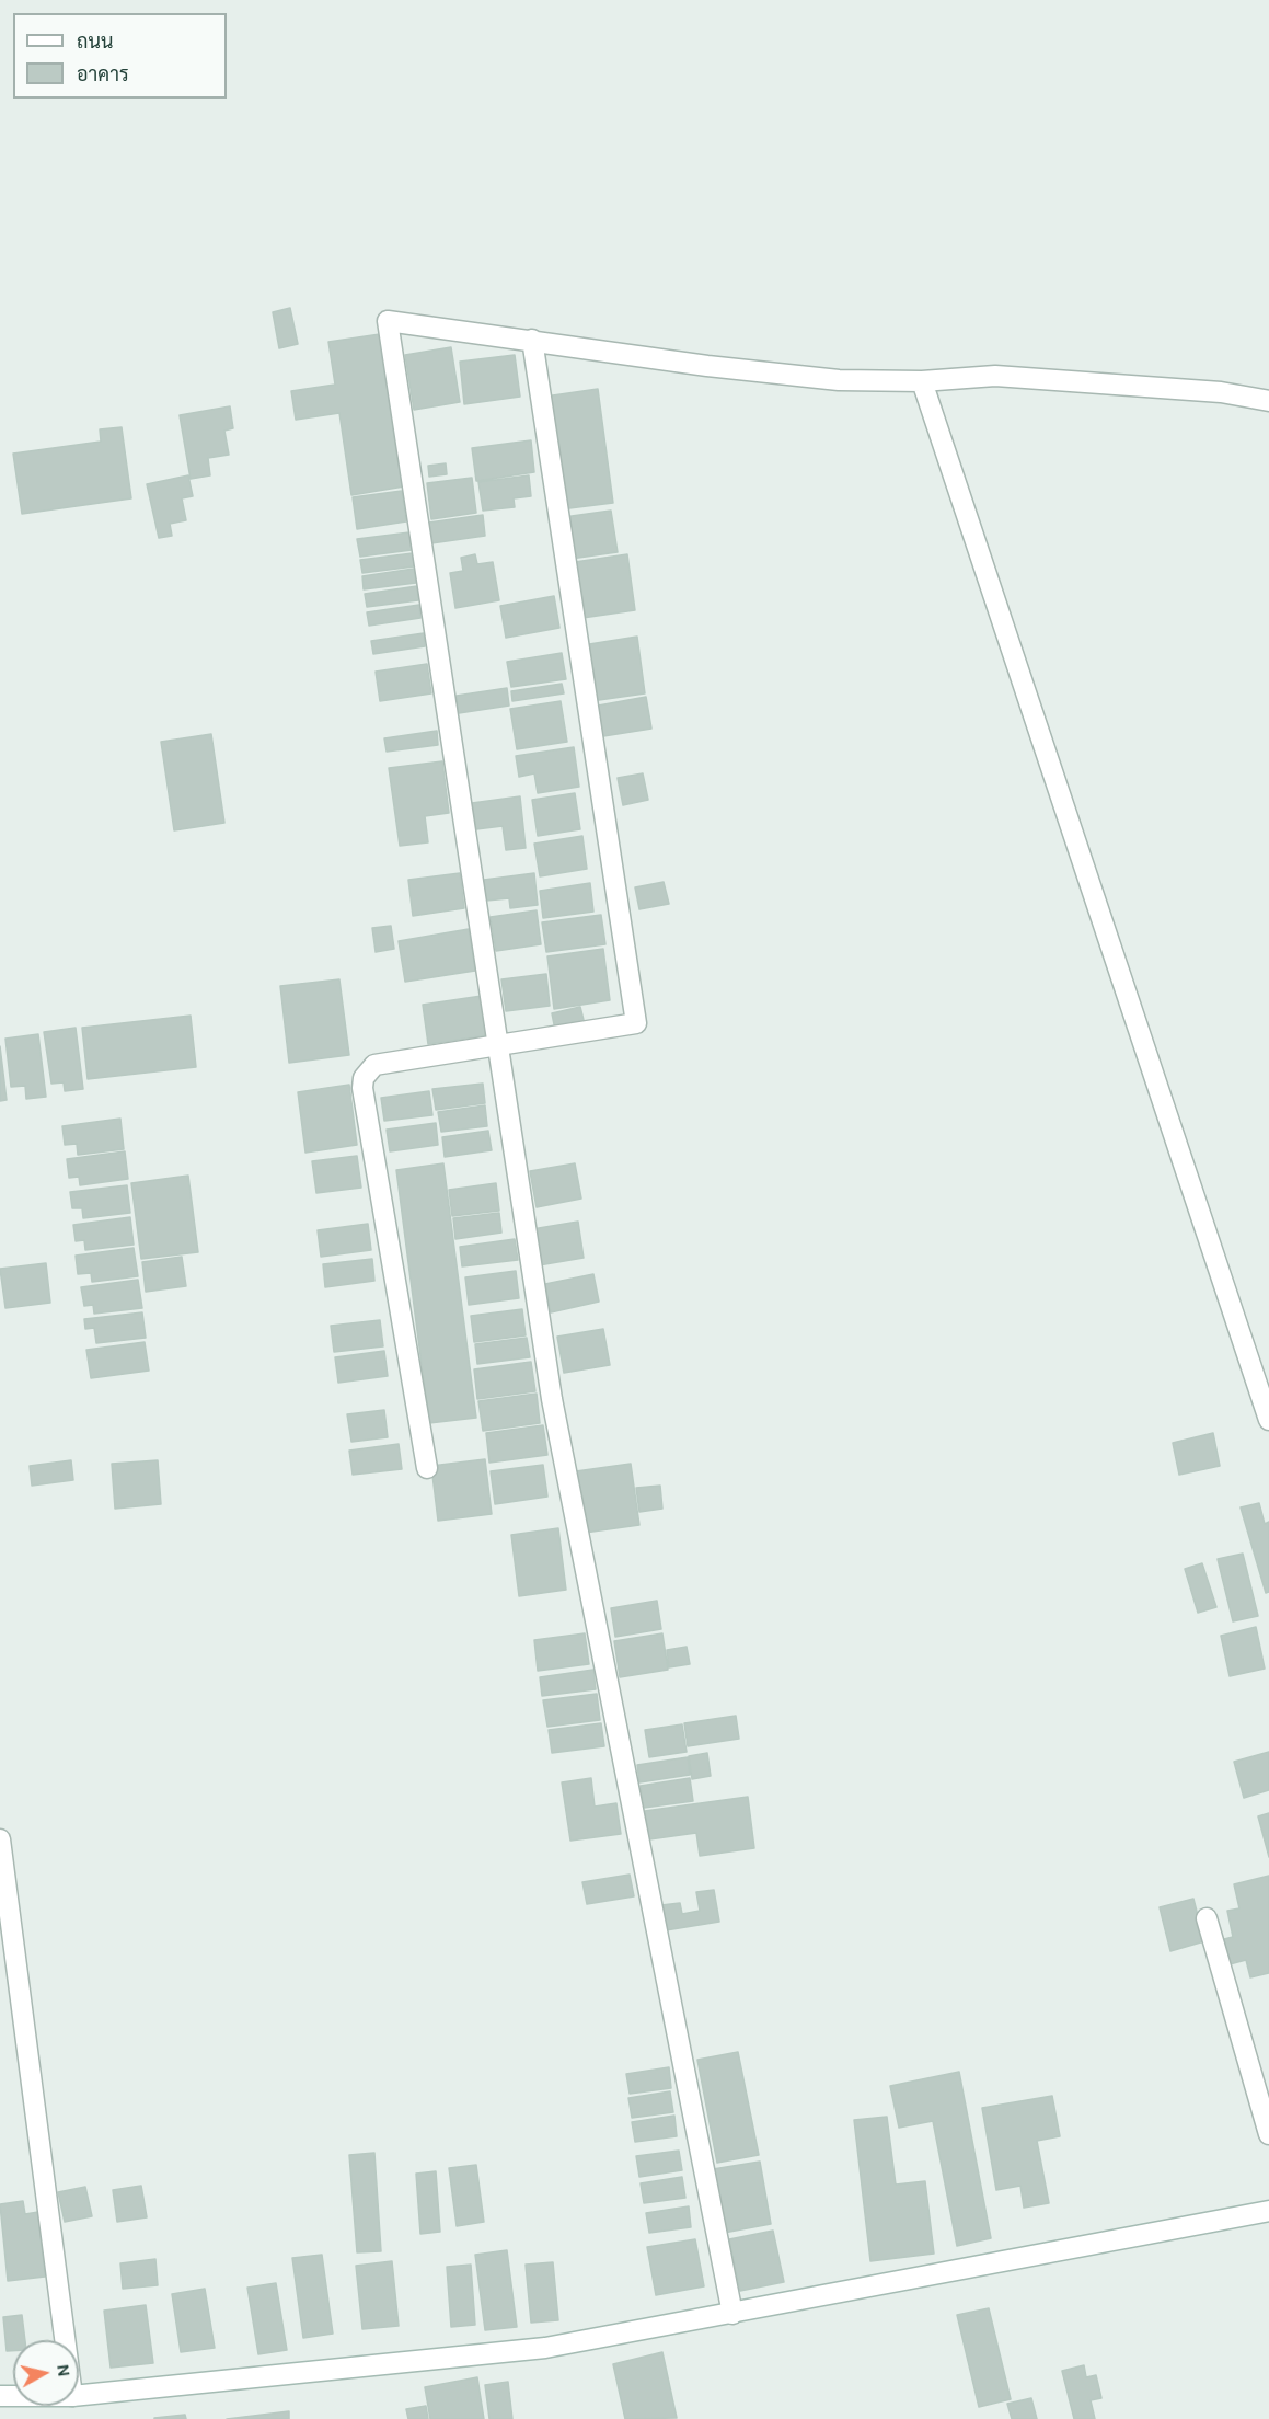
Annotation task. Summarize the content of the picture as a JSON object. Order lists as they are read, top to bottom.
{
  "legend": ["ถนน", "อาคาร"],
  "north": "right"
}
